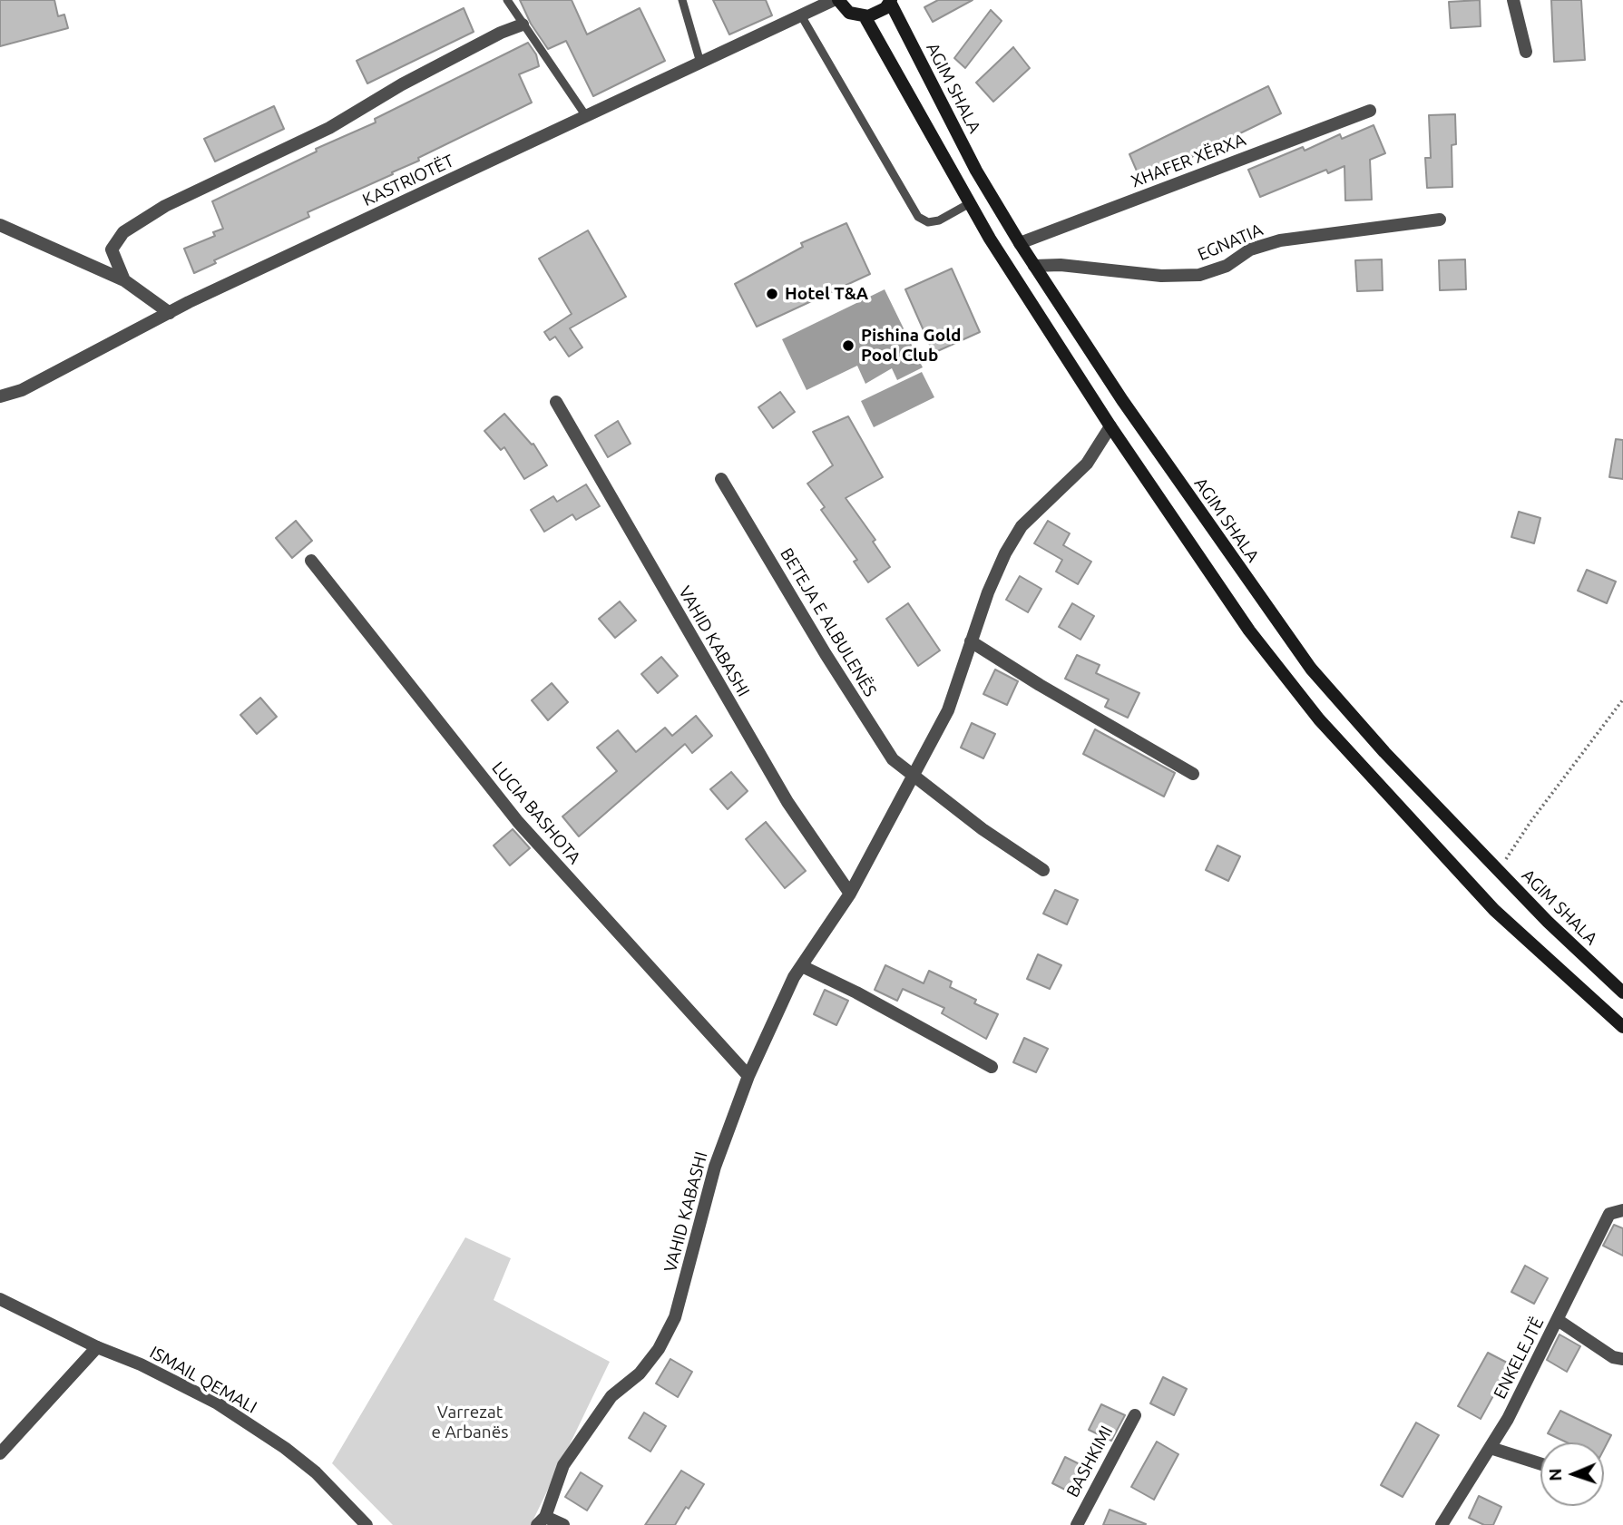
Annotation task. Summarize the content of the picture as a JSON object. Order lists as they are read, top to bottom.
{
  "streets": {
    "main road": ["AGIM SHALA"],
    "street": [
      "XHAFER XËRXA",
      "KASTRIOTËT",
      "EGNATIA",
      "BETEJA E ALBULENËS",
      "VAHID KABASHI",
      "LUCIA BASHOTA",
      "ENKELEJTË",
      "ISMAIL QEMALI",
      "BASHKIMI"
    ]
  },
  "crossings": [
    ["AGIM SHALA", "XHAFER XËRXA"],
    ["AGIM SHALA", "EGNATIA"],
    ["BETEJA E ALBULENËS", "VAHID KABASHI"],
    ["VAHID KABASHI", "LUCIA BASHOTA"]
  ],
  "parks": ["Varrezat e Arbanës"],
  "places": ["Hotel T&A", "Pishina Gold Pool Club"],
  "north": "left"
}
